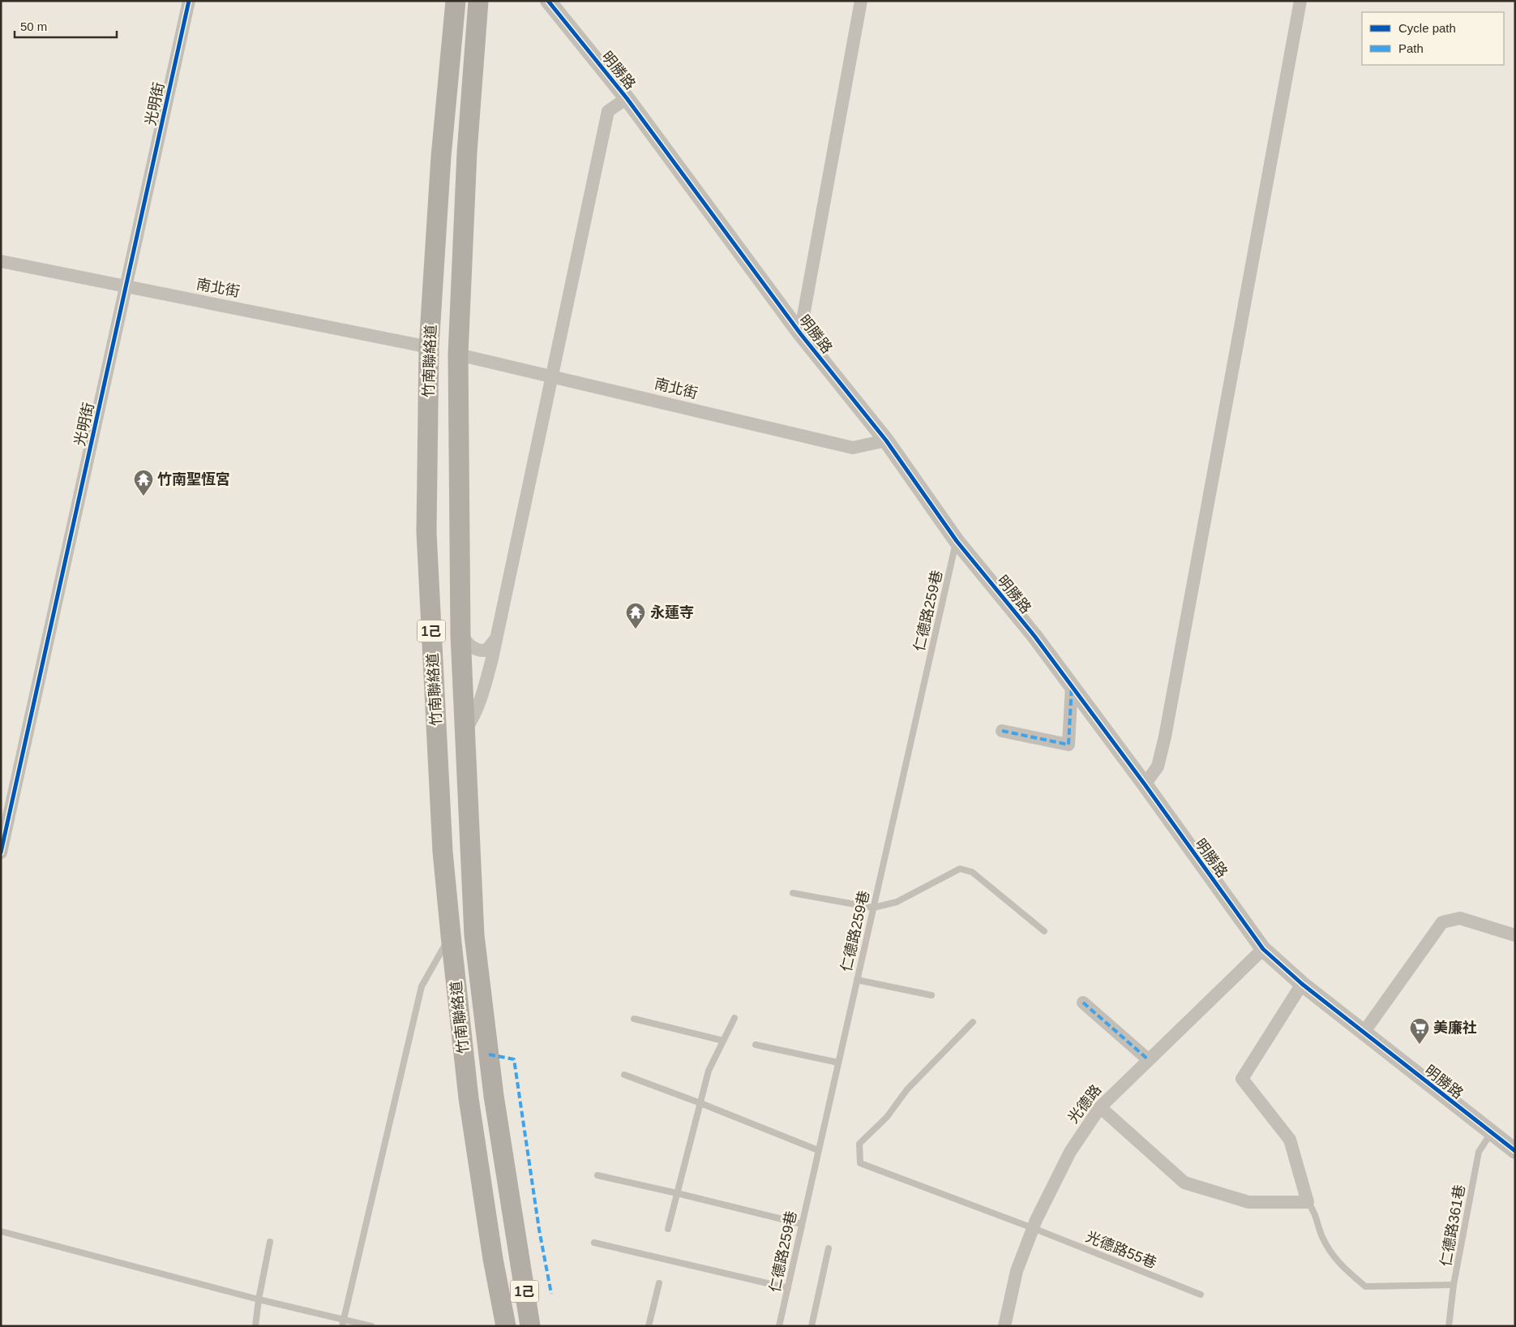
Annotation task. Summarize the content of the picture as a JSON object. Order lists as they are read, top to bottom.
{
  "streets": {
    "main road": ["竹南聯絡道", "1己"],
    "street": [
      "明勝路",
      "光明街",
      "南北街",
      "光德路"
    ],
    "lane": ["仁德路259巷", "仁德路361巷", "光德路55巷"]
  },
  "crossings": [
    ["明勝路", "南北街"],
    ["明勝路", "仁德路259巷"],
    ["明勝路", "光德路"],
    ["明勝路", "仁德路361巷"],
    ["光明街", "南北街"],
    ["南北街", "竹南聯絡道"],
    ["光德路", "光德路55巷"]
  ],
  "places": {
    "temple": ["竹南聖恆宮", "永蓮寺"],
    "supermarket": ["美廉社"]
  },
  "legend": ["Cycle path", "Path"],
  "scale_bar": "50 m"
}
